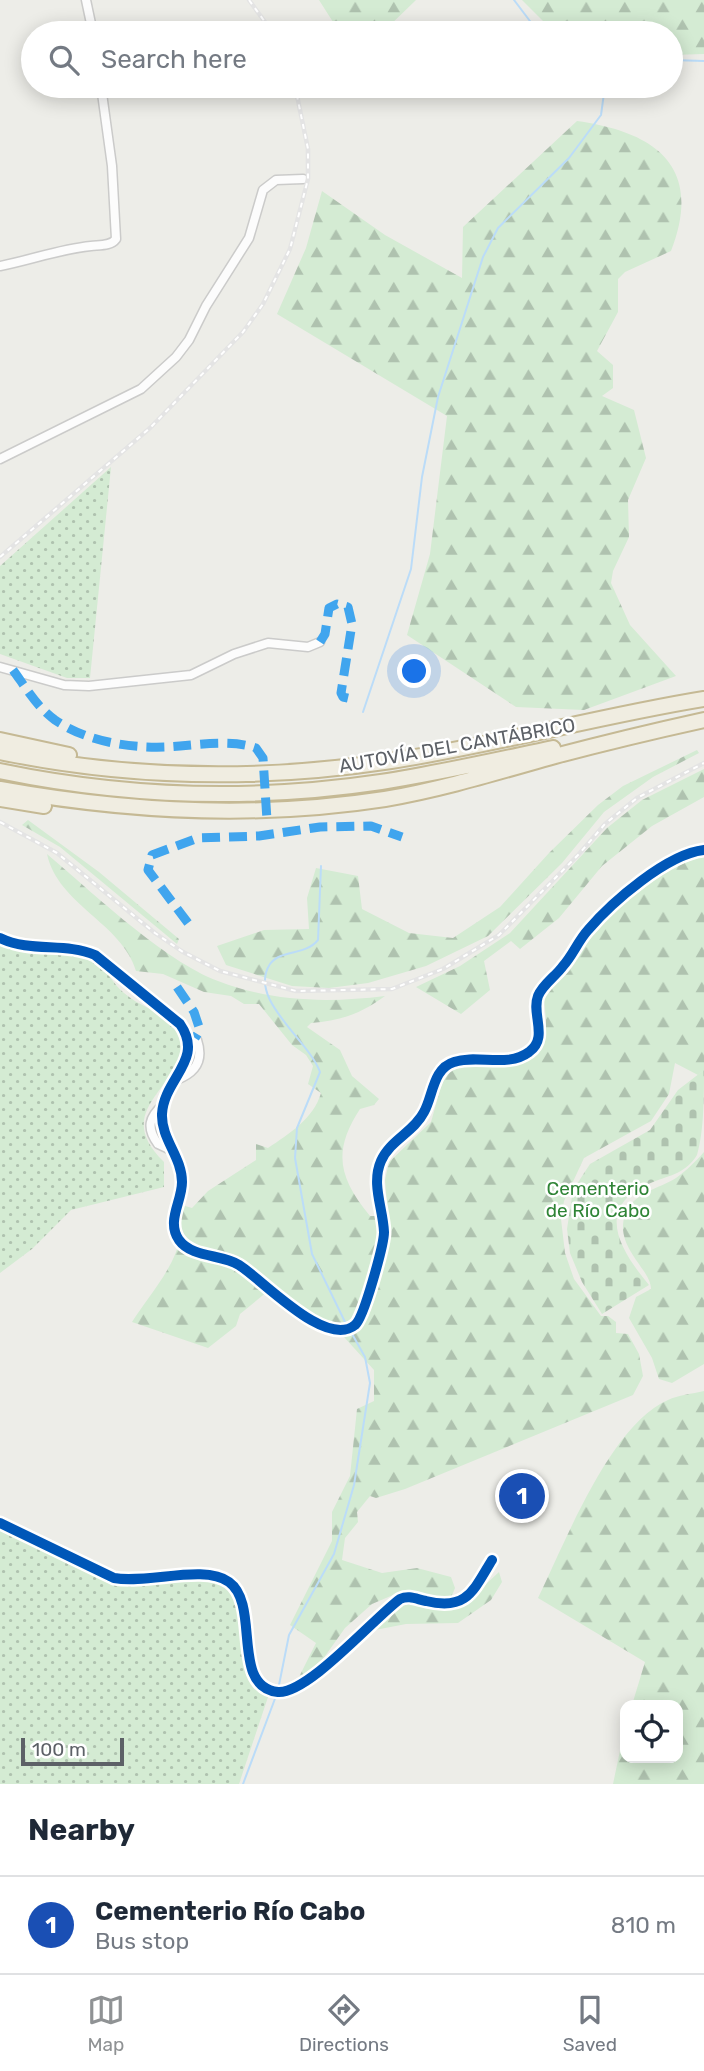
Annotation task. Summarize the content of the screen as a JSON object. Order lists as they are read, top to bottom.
{
  "streets": {
    "highway": ["AUTOVÍA DEL CANTÁBRICO"]
  },
  "parks": ["Cementerio de Río Cabo"],
  "scale_bar": "100 m",
  "page": {
    "search": "Search here",
    "pins": "1",
    "scale": "100 m",
    "heading": "Nearby",
    "list": [
      {
        "mark": "1",
        "name": "Cementerio Río Cabo",
        "note": "Bus stop",
        "value": "810 m"
      }
    ],
    "nav": ["Map", "Directions", "Saved"]
  }
}
